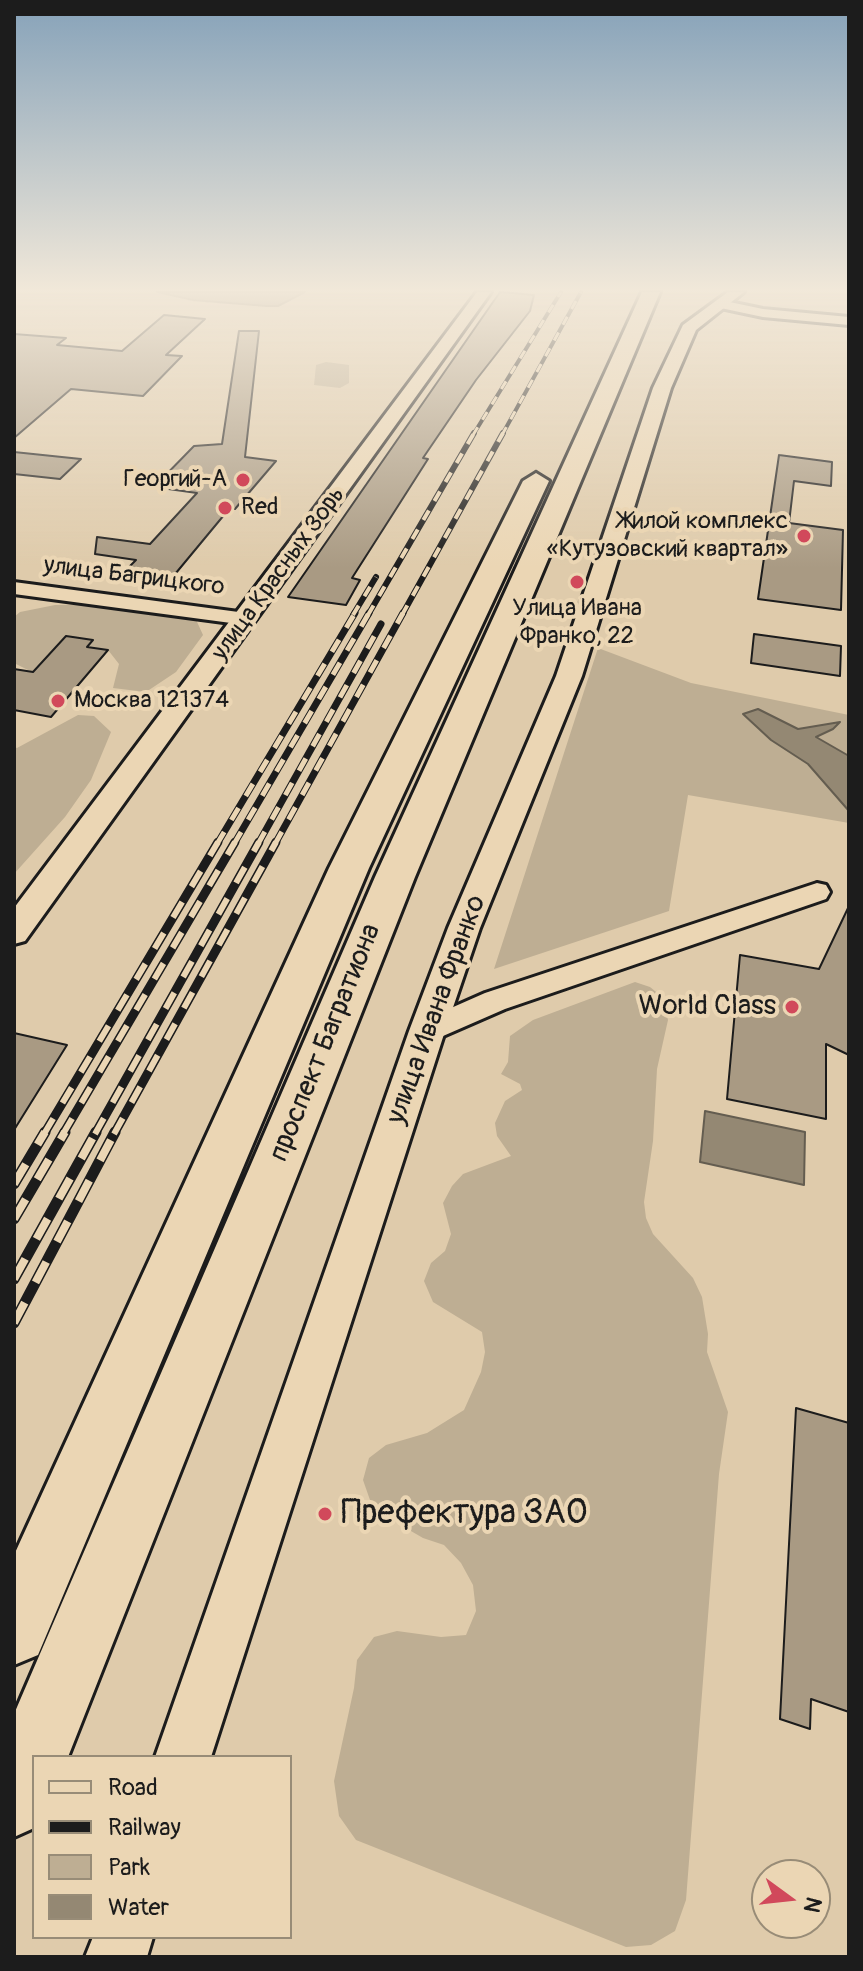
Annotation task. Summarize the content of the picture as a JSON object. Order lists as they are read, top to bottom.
{
  "streets": {
    "main road": ["проспект Багратиона"],
    "street": ["улица Красных Зорь", "улица Багрицкого", "улица Ивана Франко"]
  },
  "crossings": [
    ["улица Красных Зорь", "улица Багрицкого"]
  ],
  "places": [
    "Георгий-А",
    "Red",
    "Жилой комплекс «Кутузовский квартал»",
    "Улица Ивана Франко, 22",
    "Москва 121374",
    "World Class",
    "Префектура ЗАО"
  ],
  "legend": [
    "Road",
    "Railway",
    "Park",
    "Water"
  ],
  "north": "right"
}
